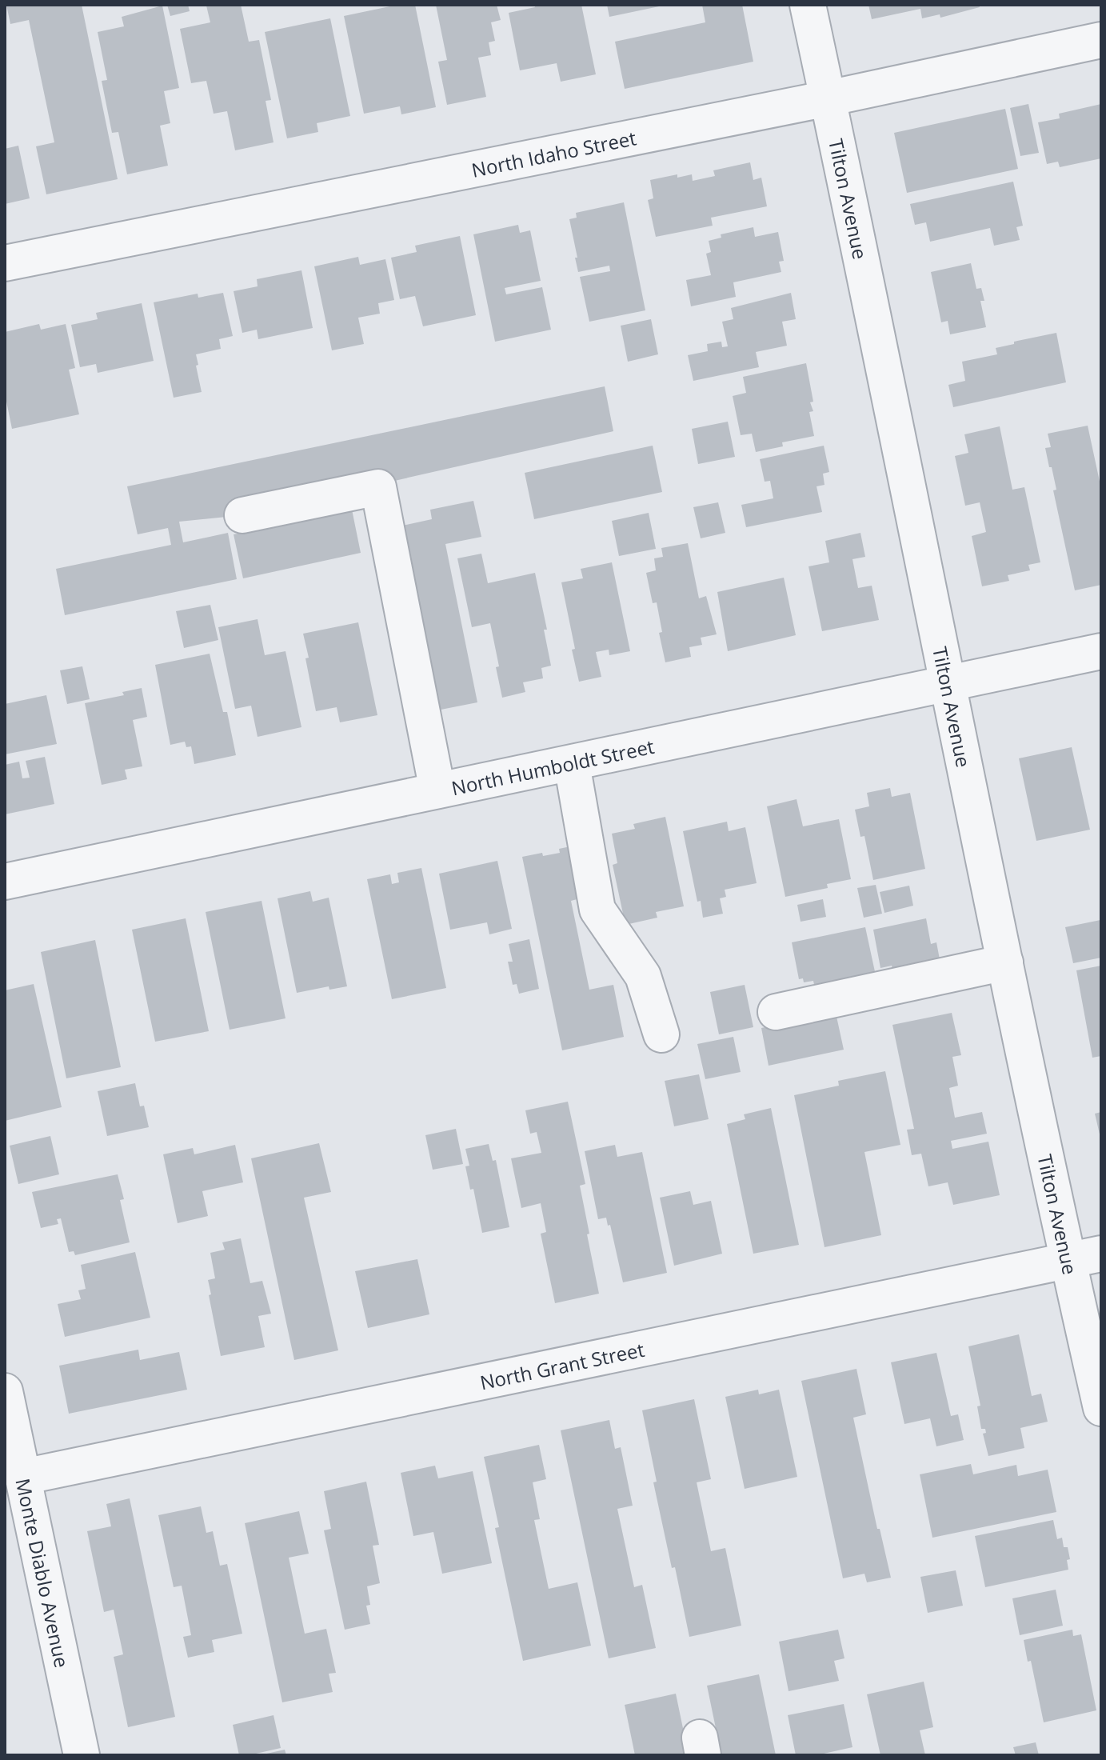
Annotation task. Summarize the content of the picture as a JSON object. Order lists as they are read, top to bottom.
{
  "streets": {
    "street": [
      "North Idaho Street",
      "Tilton Avenue",
      "North Humboldt Street",
      "North Grant Street",
      "Monte Diablo Avenue"
    ]
  },
  "crossings": [
    ["North Idaho Street", "Tilton Avenue"],
    ["Tilton Avenue", "North Humboldt Street"],
    ["Tilton Avenue", "North Grant Street"],
    ["North Grant Street", "Monte Diablo Avenue"]
  ]
}
